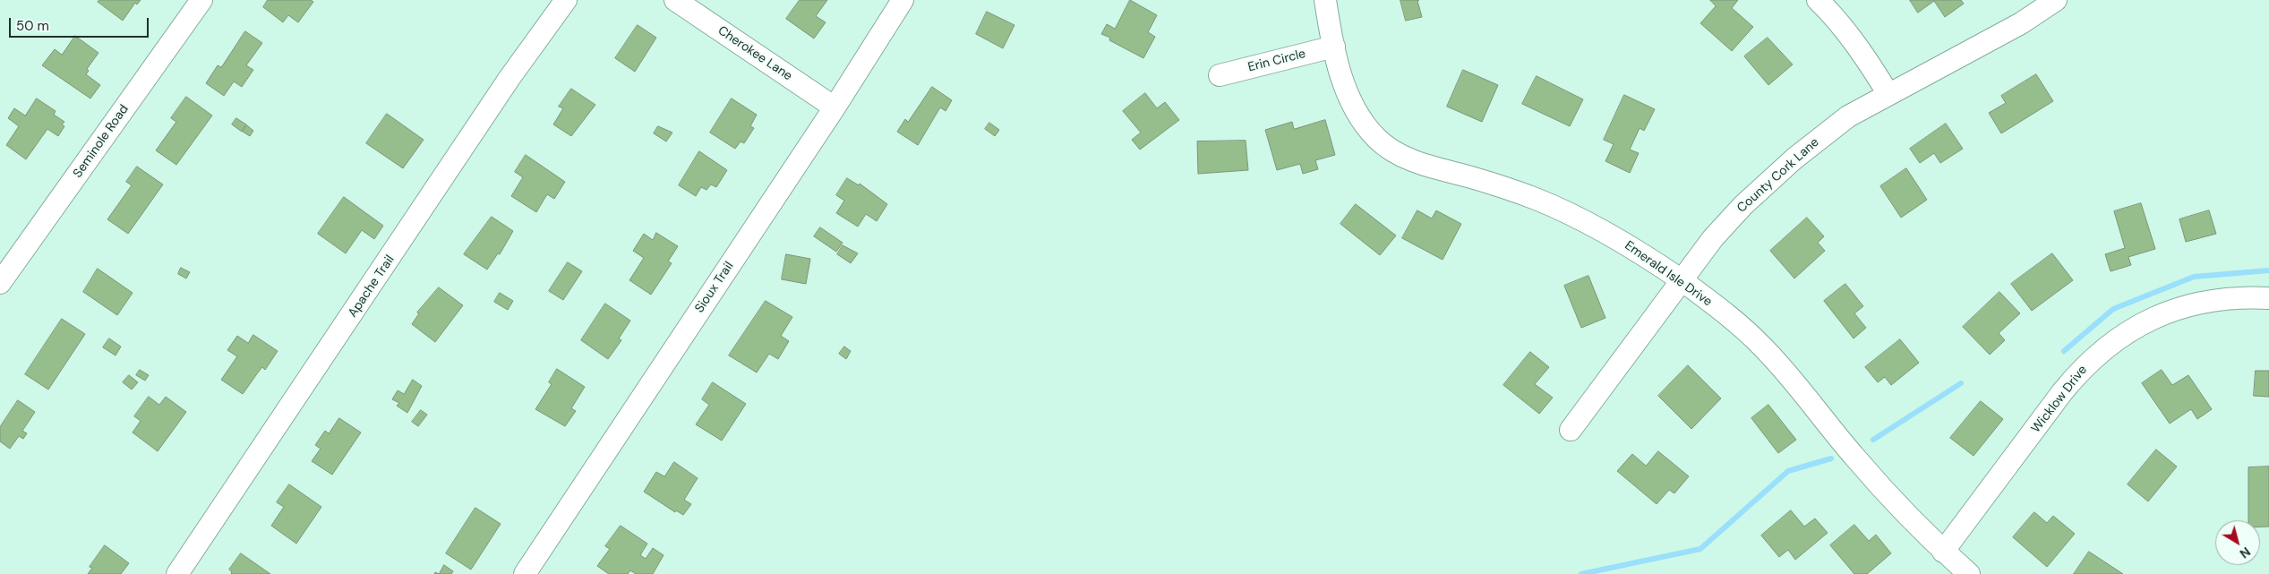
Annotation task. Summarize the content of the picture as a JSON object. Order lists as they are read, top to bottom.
{
  "streets": {
    "street": [
      "Cherokee Lane",
      "Erin Circle",
      "Seminole Road",
      "County Cork Lane",
      "Emerald Isle Drive",
      "Apache Trail",
      "Sioux Trail",
      "Wicklow Drive"
    ]
  },
  "crossings": [
    ["Cherokee Lane", "Sioux Trail"],
    ["Erin Circle", "Emerald Isle Drive"],
    ["County Cork Lane", "Emerald Isle Drive"],
    ["Emerald Isle Drive", "Wicklow Drive"]
  ],
  "scale_bar": "50 m",
  "north": "bottom right"
}
